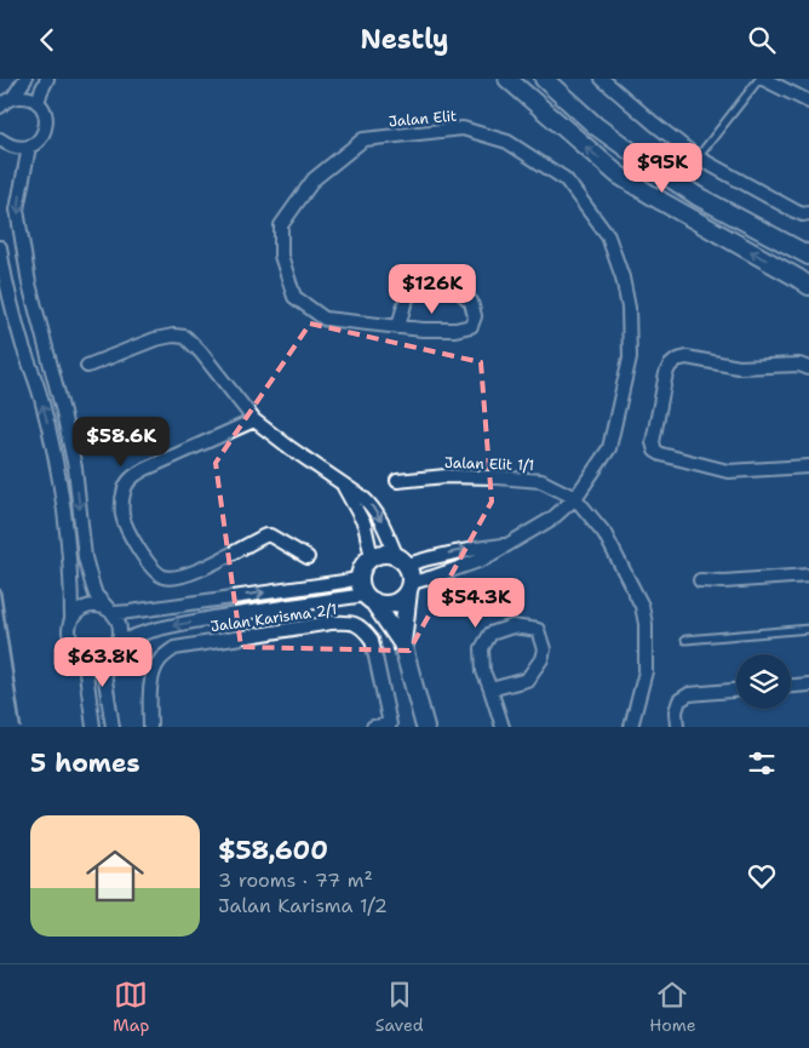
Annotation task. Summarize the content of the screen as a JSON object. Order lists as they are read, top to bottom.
{
  "streets": {
    "street": ["Jalan Elit", "Jalan Elit 1/1", "Jalan Karisma 2/1"]
  },
  "crossings": [
    ["Jalan Elit", "Jalan Elit 1/1"]
  ],
  "page": {
    "header": "Nestly",
    "price": [
      "$95K",
      "$126K",
      "$58.6K",
      "$54.3K",
      "$63.8K"
    ],
    "heading": "5 homes",
    "list": [
      {
        "name": "$58,600",
        "note": "3 rooms · 77 m² · Jalan Karisma 1/2"
      }
    ],
    "tabs": ["Map", "Saved", "Home"]
  }
}
